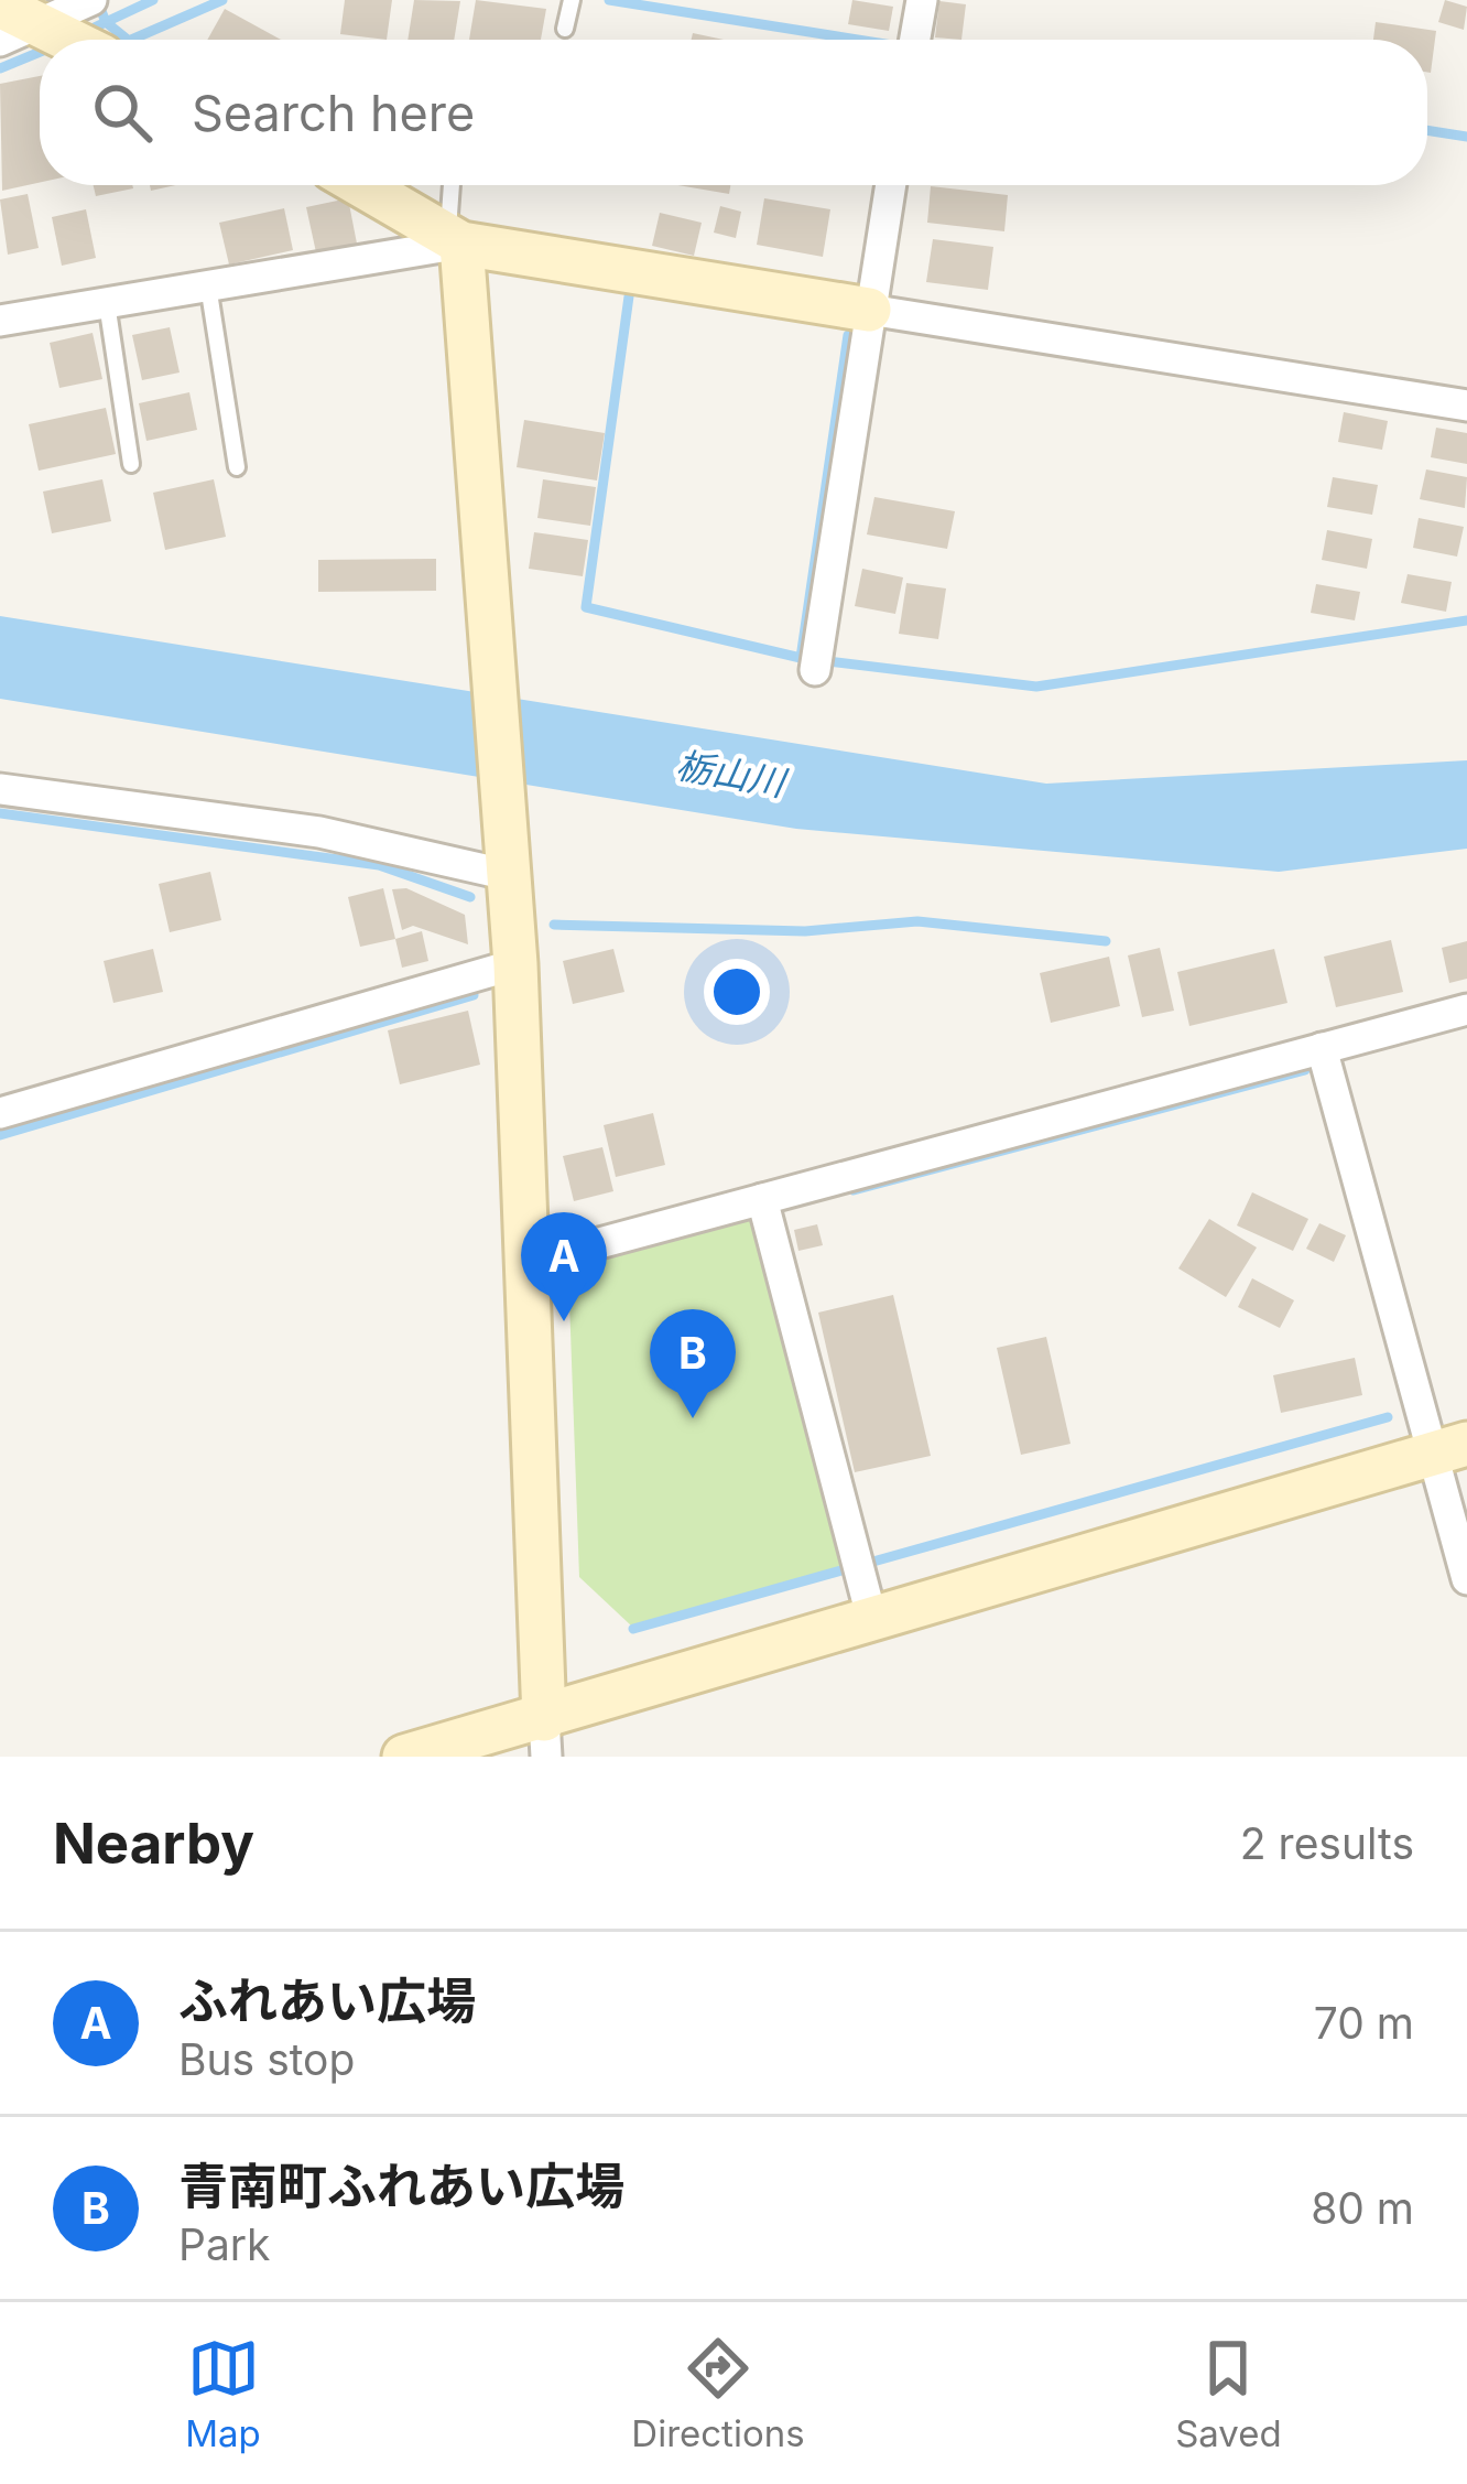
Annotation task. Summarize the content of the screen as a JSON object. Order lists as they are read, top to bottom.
{
  "water": ["栃山川"],
  "page": {
    "search": "Search here",
    "pins": ["A", "B"],
    "heading": ["Nearby", "2 results"],
    "list": [
      {
        "mark": "A",
        "name": "ふれあい広場",
        "note": "Bus stop",
        "value": "70 m"
      },
      {
        "mark": "B",
        "name": "青南町ふれあい広場",
        "note": "Park",
        "value": "80 m"
      }
    ],
    "nav": ["Map", "Directions", "Saved"]
  }
}
